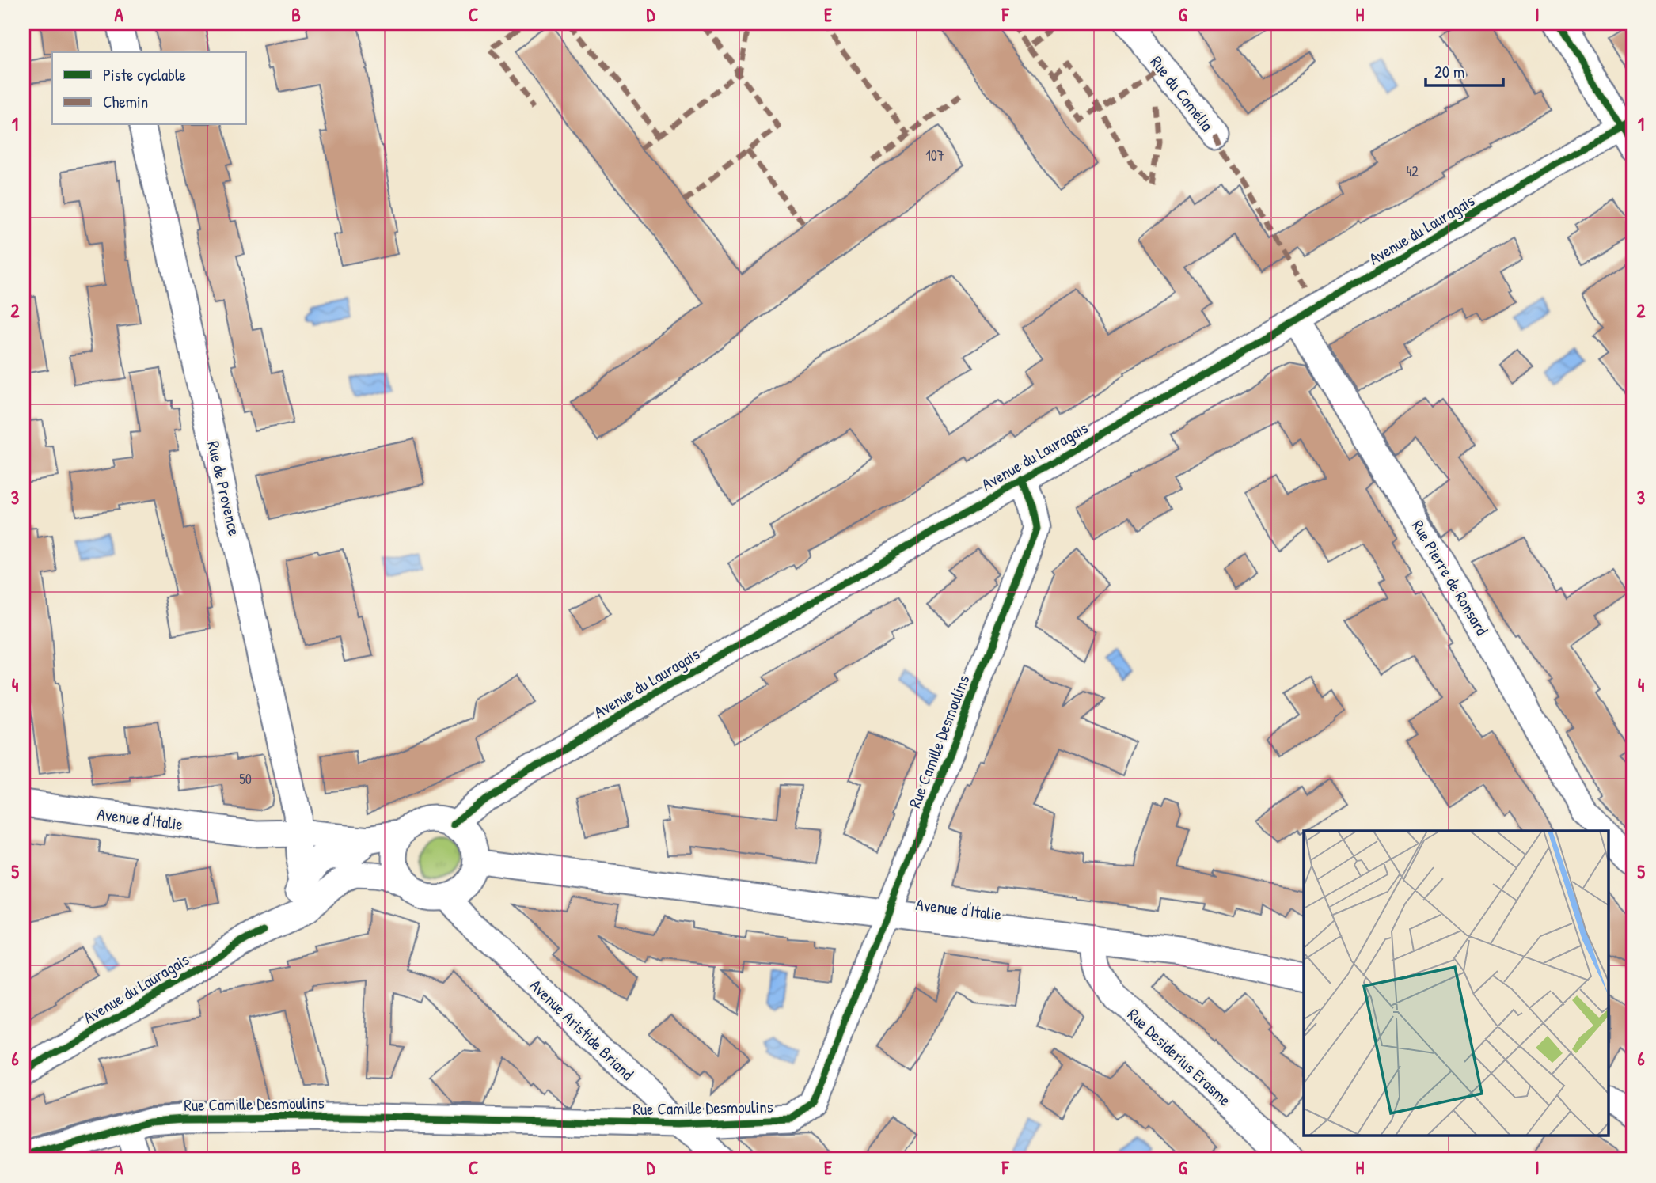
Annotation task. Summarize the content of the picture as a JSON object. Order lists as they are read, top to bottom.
{
  "streets": {
    "street": [
      "Rue du Camélia",
      "Avenue du Lauragais",
      "Rue de Provence",
      "Rue Pierre de Ronsard",
      "Rue Camille Desmoulins",
      "Avenue d'Italie",
      "Avenue Aristide Briand",
      "Rue Desiderius Erasme"
    ]
  },
  "crossings": [
    ["Avenue du Lauragais", "Rue de Provence"],
    ["Avenue du Lauragais", "Rue Pierre de Ronsard"],
    ["Avenue du Lauragais", "Rue Camille Desmoulins"],
    ["Avenue du Lauragais", "Avenue d'Italie"],
    ["Avenue du Lauragais", "Avenue Aristide Briand"],
    ["Rue de Provence", "Avenue d'Italie"],
    ["Rue Camille Desmoulins", "Avenue d'Italie"],
    ["Rue Camille Desmoulins", "Avenue Aristide Briand"],
    ["Avenue d'Italie", "Avenue Aristide Briand"],
    ["Avenue d'Italie", "Rue Desiderius Erasme"]
  ],
  "house_numbers": ["107", "42", "50"],
  "legend": ["Piste cyclable", "Chemin"],
  "scale_bar": "20 m",
  "grid": {
    "columns": [
      "A",
      "B",
      "C",
      "D",
      "E",
      "F",
      "G",
      "H",
      "I"
    ],
    "rows": [
      "1",
      "2",
      "3",
      "4",
      "5",
      "6"
    ]
  }
}
